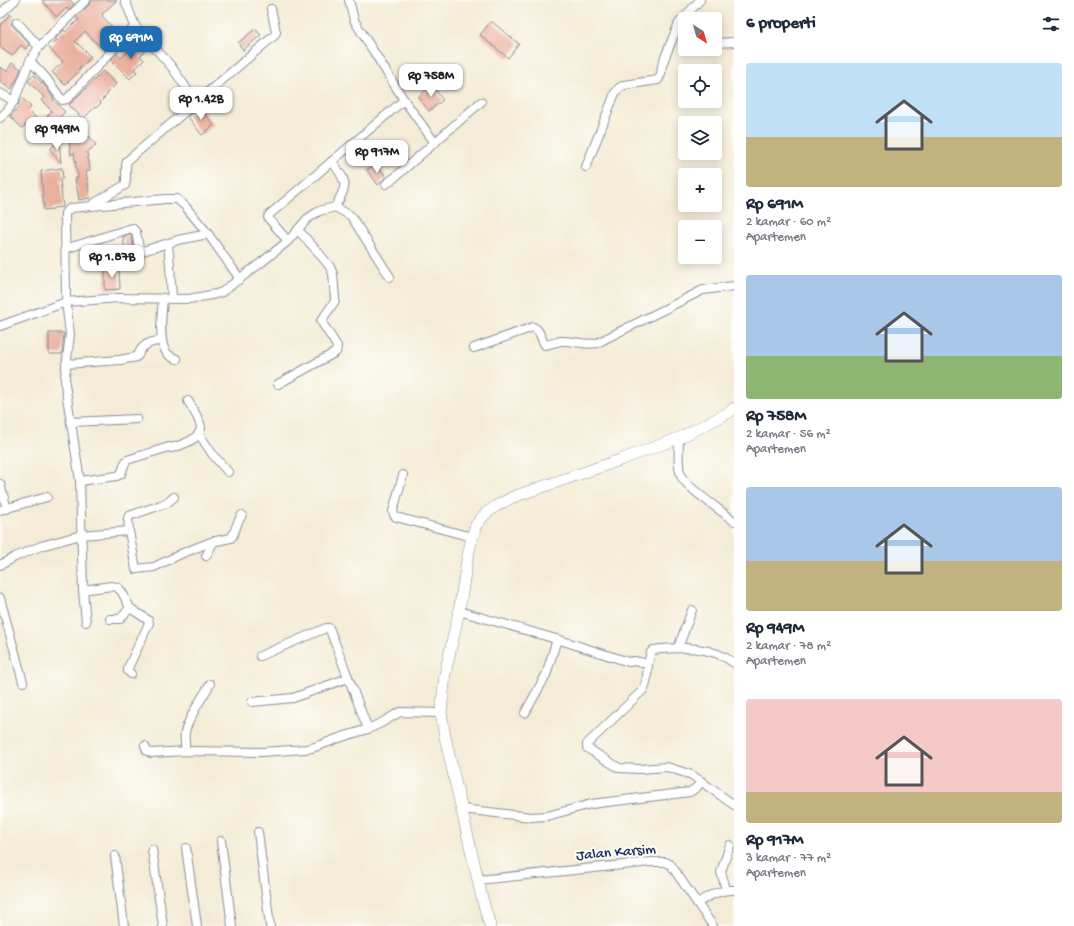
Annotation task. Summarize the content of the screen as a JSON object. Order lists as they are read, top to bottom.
{
  "streets": {
    "street": ["Jalan Karsim"]
  },
  "north": "bottom right",
  "page": {
    "heading": "6 properti",
    "map_buttons": ["+", "−"],
    "price": [
      "Rp 691M",
      "Rp 758M",
      "Rp 1.42B",
      "Rp 949M",
      "Rp 917M",
      "Rp 1.87B"
    ],
    "list": [
      {
        "name": "Rp 691M",
        "note": "2 kamar · 60 m² · Apartemen"
      },
      {
        "name": "Rp 758M",
        "note": "2 kamar · 56 m² · Apartemen"
      },
      {
        "name": "Rp 949M",
        "note": "2 kamar · 78 m² · Apartemen"
      },
      {
        "name": "Rp 917M",
        "note": "3 kamar · 77 m² · Apartemen"
      }
    ]
  }
}
